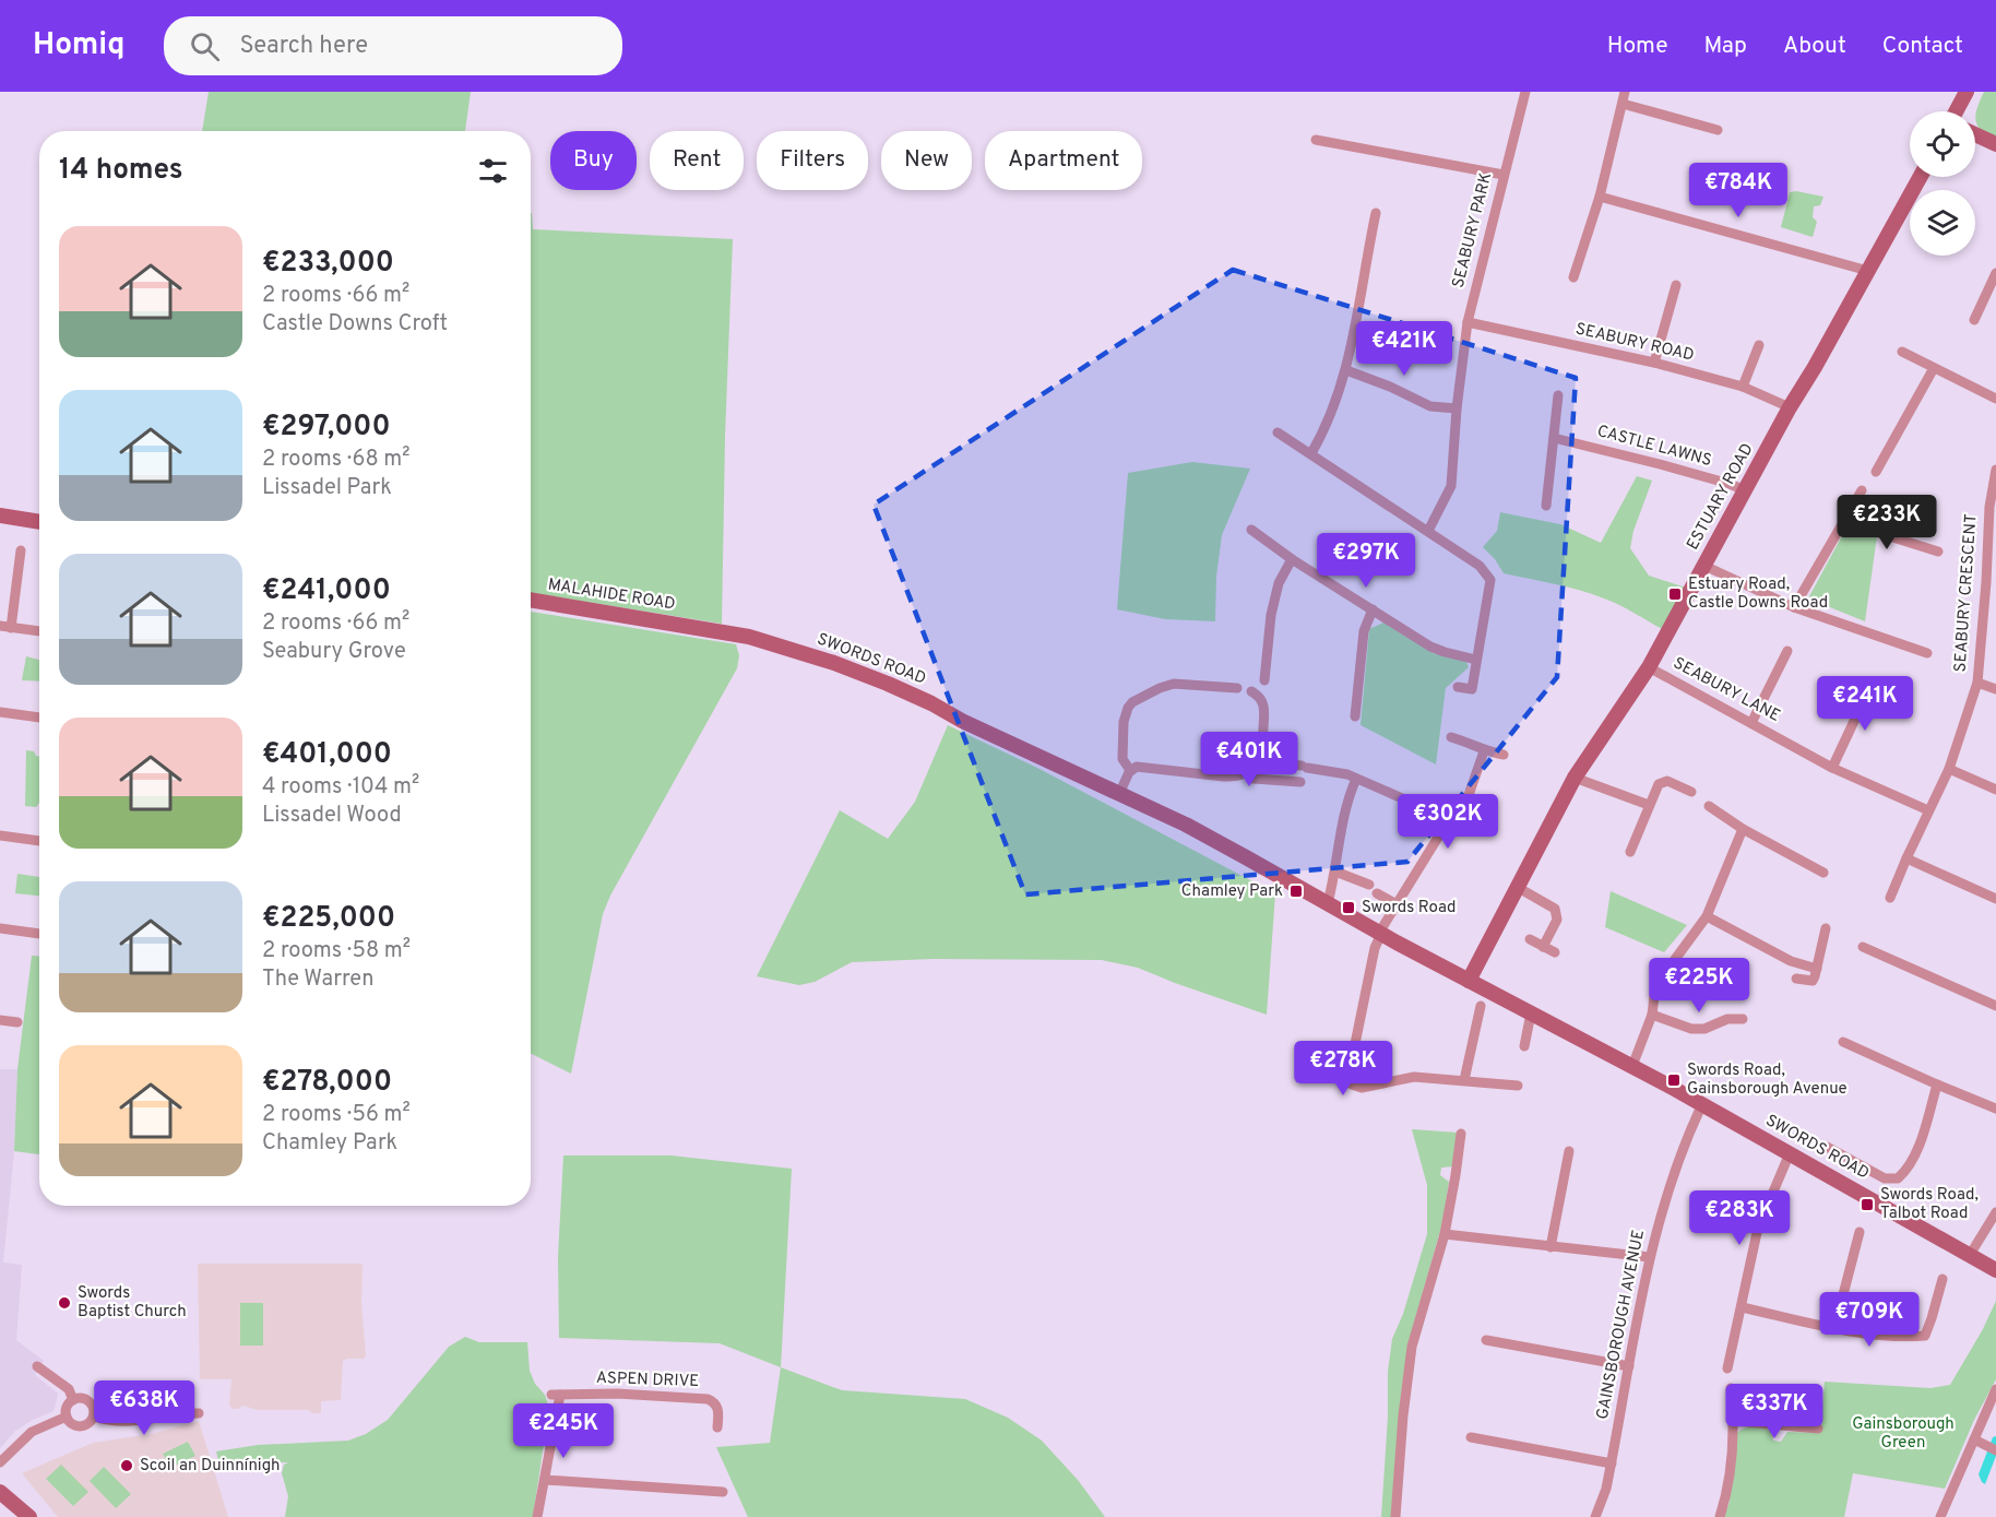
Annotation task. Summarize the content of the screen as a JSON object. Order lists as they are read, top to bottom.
{
  "streets": {
    "main road": ["ESTUARY ROAD", "MALAHIDE ROAD", "SWORDS ROAD"],
    "street": [
      "SEABURY PARK",
      "SEABURY ROAD",
      "CASTLE LAWNS",
      "SEABURY CRESCENT",
      "SEABURY LANE",
      "GAINSBOROUGH AVENUE",
      "ASPEN DRIVE"
    ]
  },
  "crossings": [
    ["SEABURY PARK", "SEABURY ROAD"],
    ["SEABURY ROAD", "ESTUARY ROAD"],
    ["CASTLE LAWNS", "ESTUARY ROAD"],
    ["ESTUARY ROAD", "SWORDS ROAD"],
    ["ESTUARY ROAD", "SEABURY LANE"],
    ["SEABURY CRESCENT", "SEABURY LANE"],
    ["MALAHIDE ROAD", "SWORDS ROAD"],
    ["SWORDS ROAD", "GAINSBOROUGH AVENUE"]
  ],
  "parks": ["Gainsborough Green"],
  "places": {
    "transit": [
      "Estuary Road, Castle Downs Road",
      "Chamley Park",
      "Swords Road",
      "Swords Road, Gainsborough Avenue",
      "Swords Road, Talbot Road"
    ],
    "other": ["Swords Baptist Church", "Scoil an Duinnínigh"]
  },
  "page": {
    "header": "Homiq",
    "search": "Search here",
    "nav": [
      "Home",
      "Map",
      "About",
      "Contact"
    ],
    "chip": [
      "Buy",
      "Rent",
      "Filters",
      "New",
      "Apartment"
    ],
    "heading": "14 homes",
    "price": [
      "€784K",
      "€421K",
      "€233K",
      "€297K",
      "€241K",
      "€401K",
      "€302K",
      "€225K",
      "€278K",
      "€283K",
      "€709K",
      "€638K",
      "€337K",
      "€245K"
    ],
    "list": [
      {
        "name": "€233,000",
        "note": "2 rooms · 66 m² · Castle Downs Croft"
      },
      {
        "name": "€297,000",
        "note": "2 rooms · 68 m² · Lissadel Park"
      },
      {
        "name": "€241,000",
        "note": "2 rooms · 66 m² · Seabury Grove"
      },
      {
        "name": "€401,000",
        "note": "4 rooms · 104 m² · Lissadel Wood"
      },
      {
        "name": "€225,000",
        "note": "2 rooms · 58 m² · The Warren"
      },
      {
        "name": "€278,000",
        "note": "2 rooms · 56 m² · Chamley Park"
      }
    ]
  }
}
